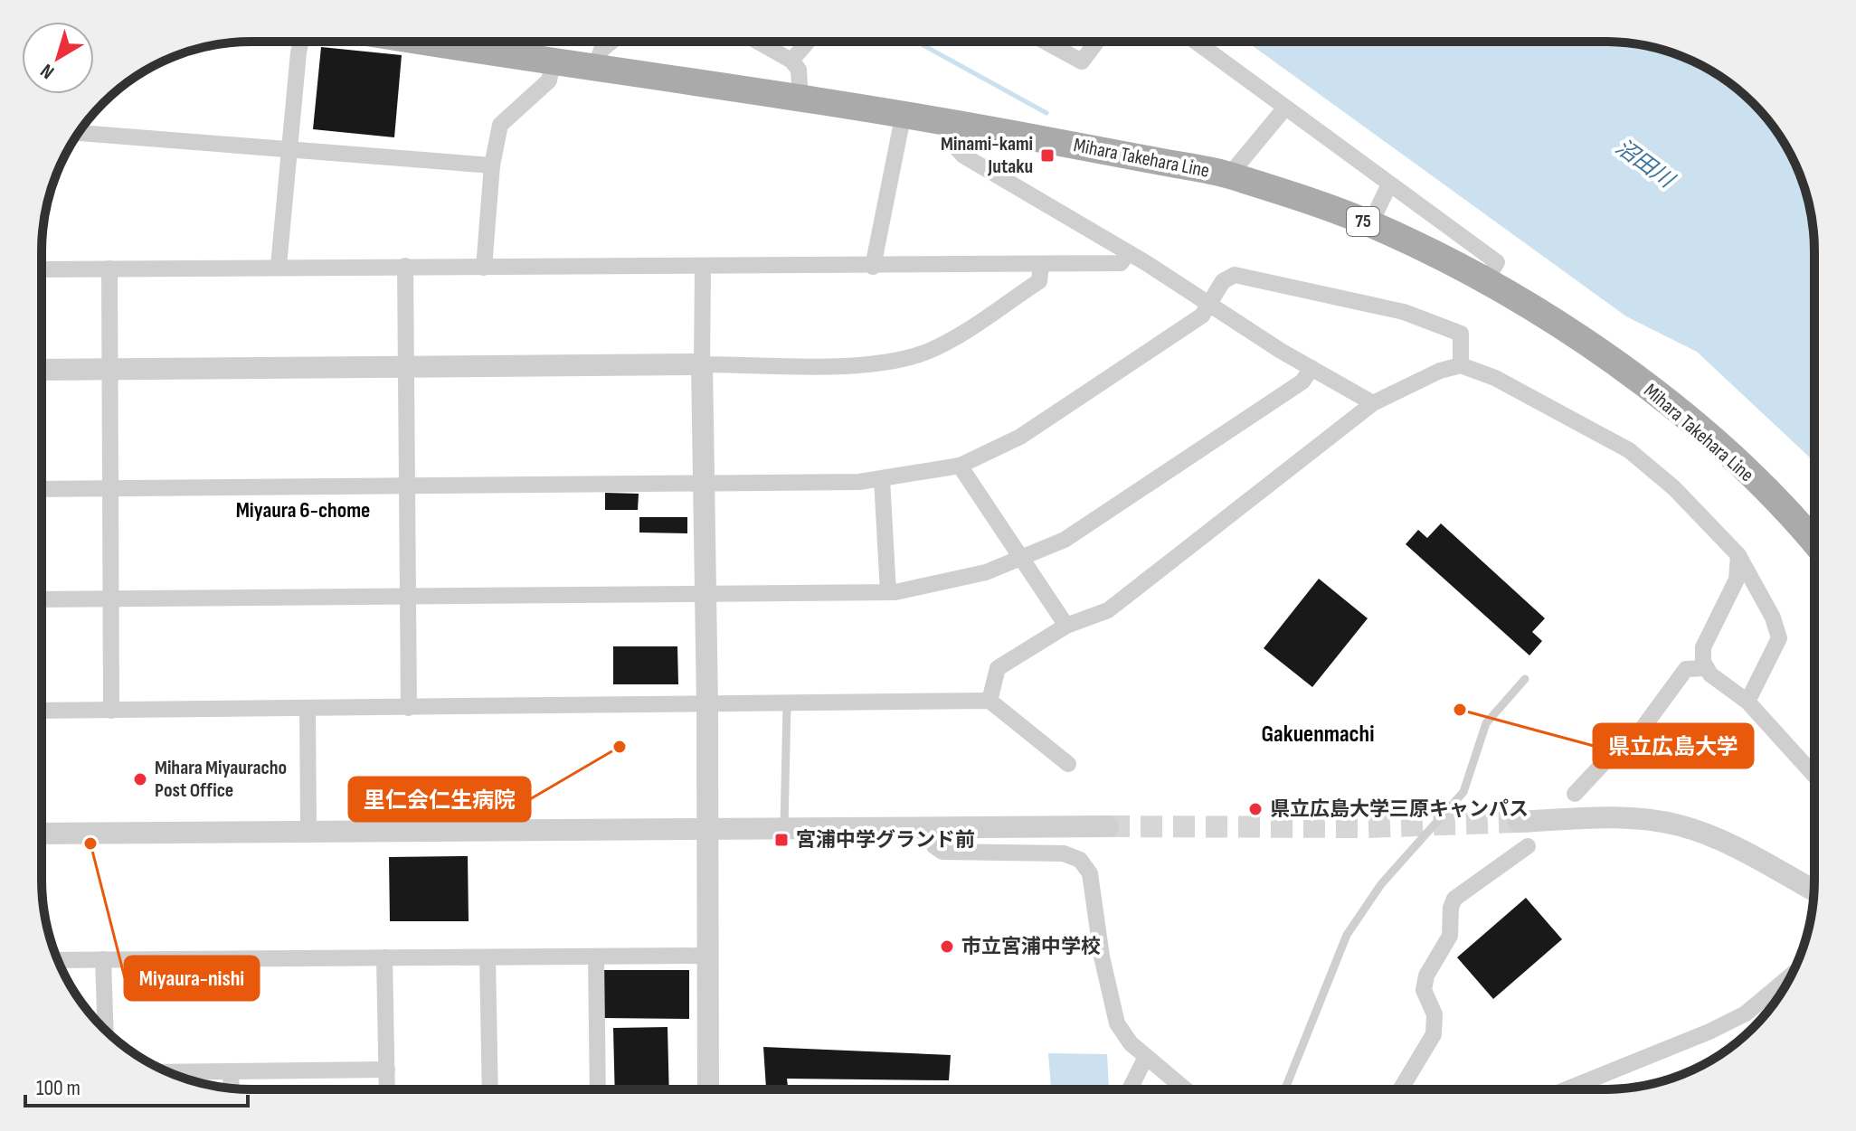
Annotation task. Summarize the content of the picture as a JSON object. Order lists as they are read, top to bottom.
{
  "streets": {
    "main road": ["Mihara Takehara Line", "75"]
  },
  "districts": ["Miyaura 6-chome", "Gakuenmachi"],
  "water": ["沼田川"],
  "places": {
    "transit": ["Minami-kami Jutaku", "宮浦中学グランド前"],
    "other": [
      "県立広島大学",
      "里仁会仁生病院",
      "Mihara Miyauracho Post Office",
      "県立広島大学三原キャンパス",
      "Miyaura-nishi",
      "市立宮浦中学校"
    ]
  },
  "scale_bar": "100 m",
  "north": "bottom left"
}
